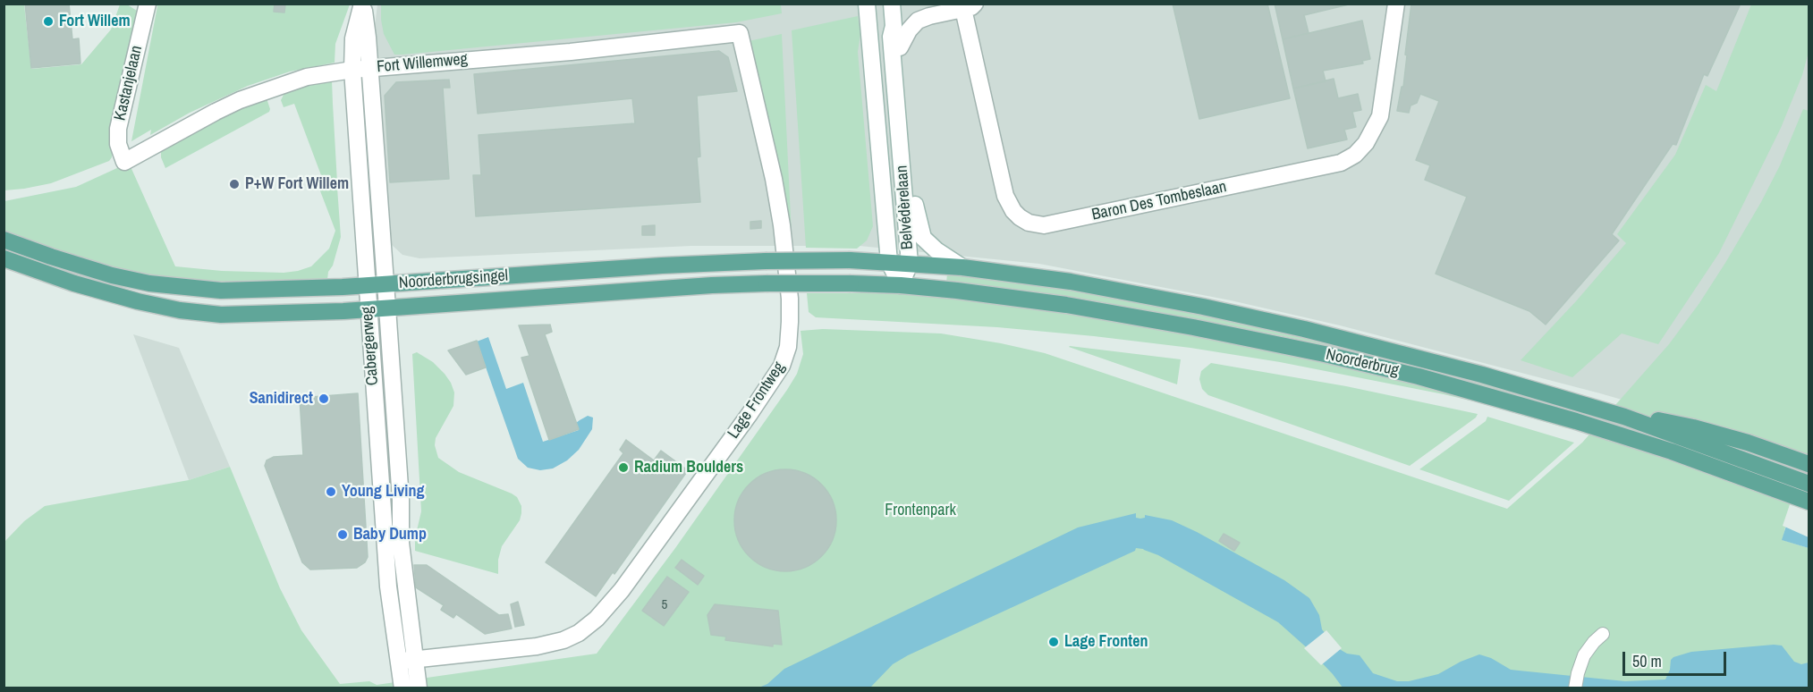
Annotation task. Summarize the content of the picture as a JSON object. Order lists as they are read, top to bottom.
{
  "streets": {
    "main road": ["Noorderbrugsingel", "Noorderbrug"],
    "street": [
      "Fort Willemweg",
      "Kastanjelaan",
      "Baron Des Tombeslaan",
      "Belvédèrelaan",
      "Cabergerweg",
      "Lage Frontweg"
    ]
  },
  "crossings": [
    ["Fort Willemweg", "Kastanjelaan"],
    ["Fort Willemweg", "Cabergerweg"],
    ["Fort Willemweg", "Lage Frontweg"],
    ["Belvédèrelaan", "Noorderbrugsingel"],
    ["Belvédèrelaan", "Noorderbrug"],
    ["Noorderbrugsingel", "Cabergerweg"],
    ["Noorderbrugsingel", "Noorderbrug"],
    ["Cabergerweg", "Lage Frontweg"]
  ],
  "parks": ["Frontenpark"],
  "places": [
    "Fort Willem",
    "P+W Fort Willem",
    "Sanidirect",
    "Radium Boulders",
    "Young Living",
    "Baby Dump",
    "Lage Fronten"
  ],
  "house_numbers": ["5"],
  "scale_bar": "50 m"
}
